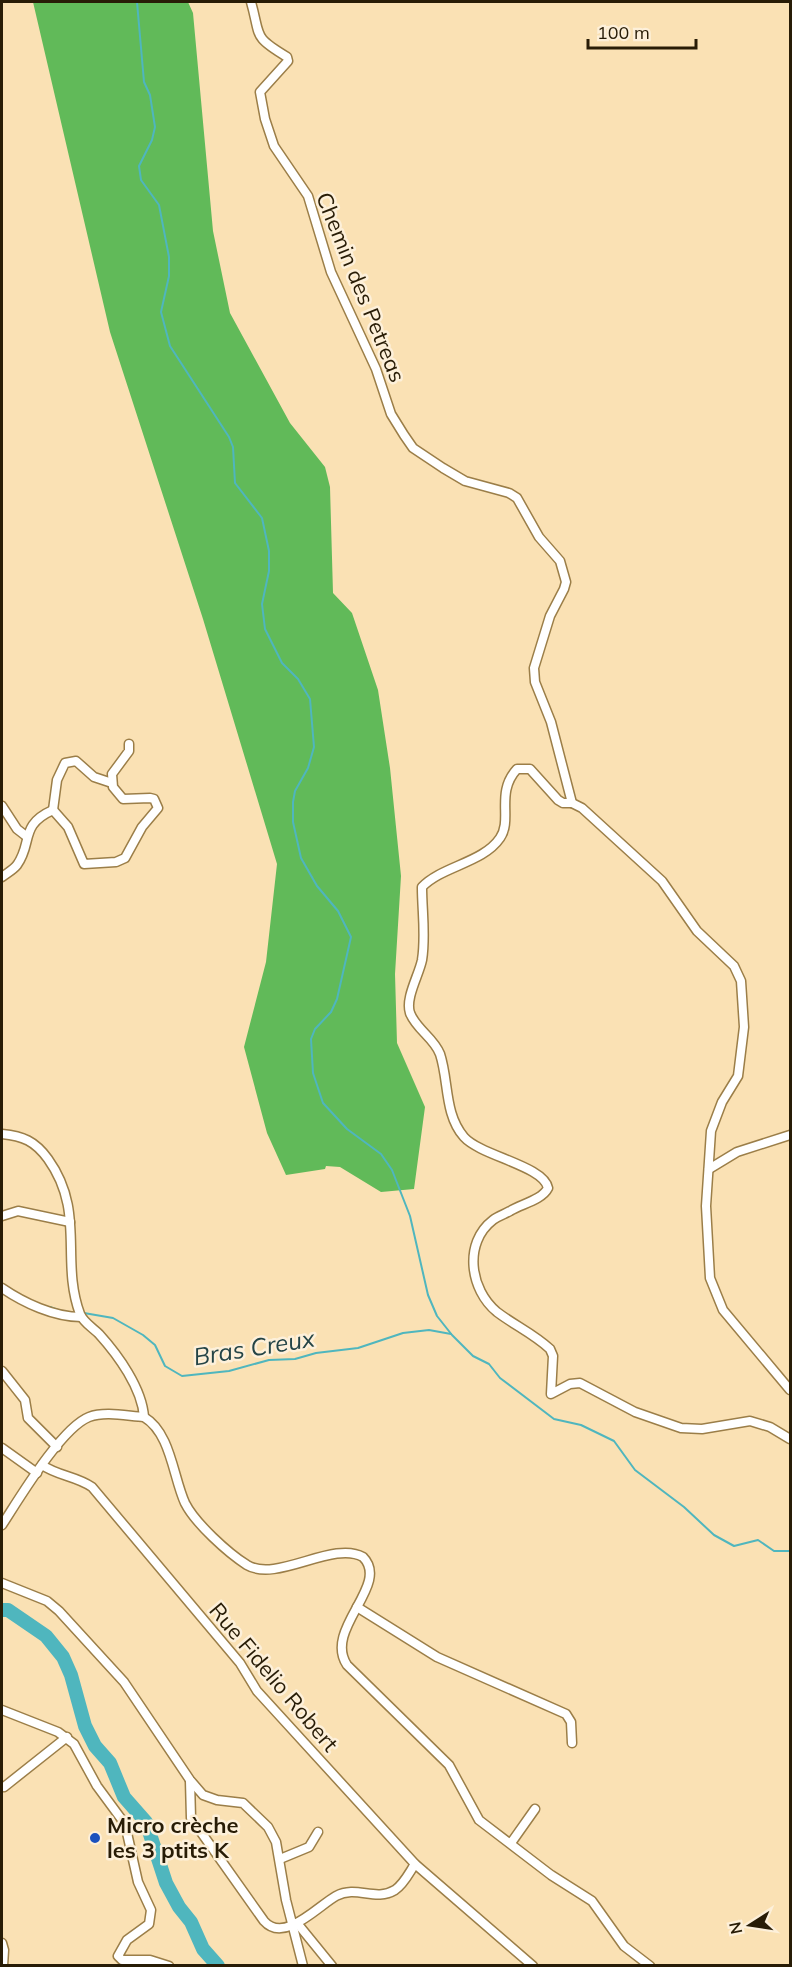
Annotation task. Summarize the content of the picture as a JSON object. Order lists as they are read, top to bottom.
{
  "streets": {
    "street": ["Chemin des Petreas", "Rue Fidelio Robert"]
  },
  "water": ["Bras Creux"],
  "places": ["Micro crèche les 3 ptits K"],
  "scale_bar": "100 m",
  "north": "left"
}
